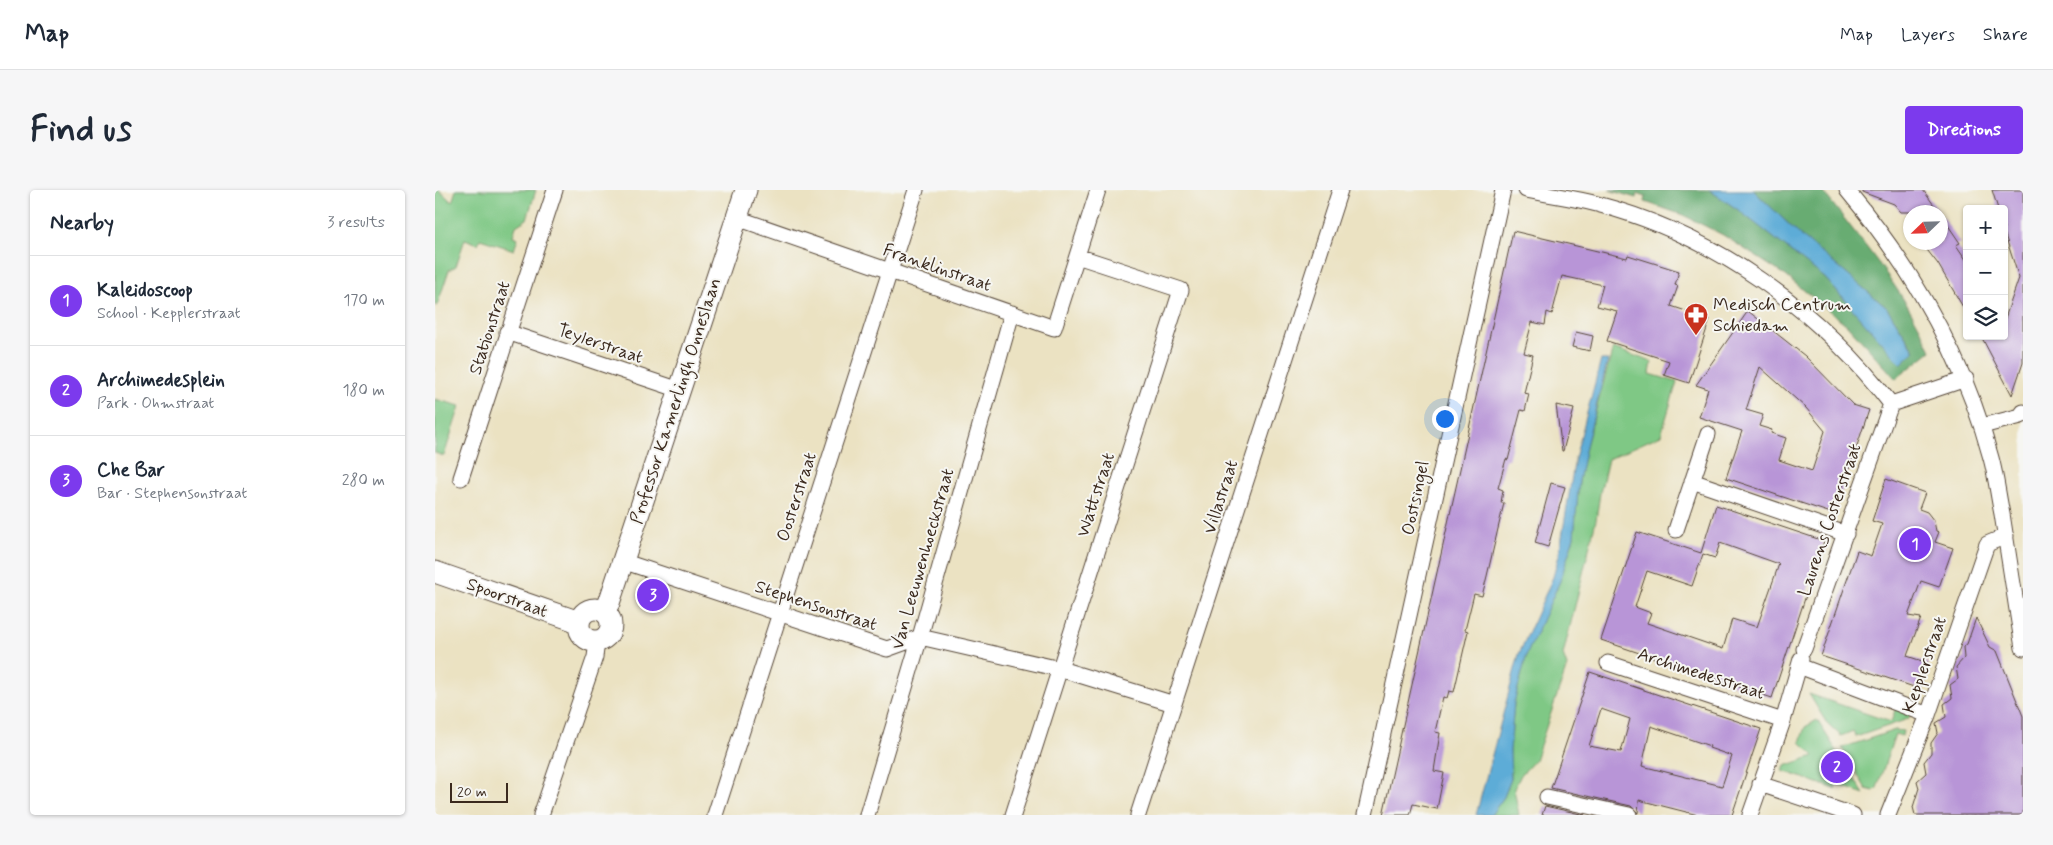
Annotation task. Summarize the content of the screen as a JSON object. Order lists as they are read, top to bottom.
{
  "streets": {
    "street": [
      "Franklinstraat",
      "Stationstraat",
      "Teylerstraat",
      "Professor Kamerlingh Onneslaan",
      "Wattstraat",
      "Oosterstraat",
      "Villastraat",
      "Oostsingel",
      "Laurens Costerstraat",
      "Van Leeuwenhoeckstraat",
      "Spoorstraat",
      "Stephensonstraat",
      "Kepplerstraat",
      "Archimedesstraat"
    ]
  },
  "crossings": [
    ["Franklinstraat", "Professor Kamerlingh Onneslaan"],
    ["Franklinstraat", "Wattstraat"],
    ["Franklinstraat", "Oosterstraat"],
    ["Franklinstraat", "Van Leeuwenhoeckstraat"],
    ["Stationstraat", "Teylerstraat"],
    ["Teylerstraat", "Professor Kamerlingh Onneslaan"],
    ["Professor Kamerlingh Onneslaan", "Spoorstraat"],
    ["Professor Kamerlingh Onneslaan", "Stephensonstraat"],
    ["Oosterstraat", "Stephensonstraat"],
    ["Laurens Costerstraat", "Archimedesstraat"],
    ["Van Leeuwenhoeckstraat", "Stephensonstraat"]
  ],
  "places": {
    "pharmacy": ["Medisch Centrum Schiedam"]
  },
  "scale_bar": "20 m",
  "north": "bottom left",
  "page": {
    "header": "Map",
    "nav": ["Map", "Layers", "Share"],
    "buttons": "Directions",
    "title": "Find us",
    "heading": ["Nearby", "3 results"],
    "map_buttons": ["+", "−"],
    "list": [
      {
        "mark": "1",
        "name": "Kaleidoscoop",
        "note": "School · Kepplerstraat",
        "value": "170 m"
      },
      {
        "mark": "2",
        "name": "Archimedesplein",
        "note": "Park · Ohmstraat",
        "value": "180 m"
      },
      {
        "mark": "3",
        "name": "Che Bar",
        "note": "Bar · Stephensonstraat",
        "value": "280 m"
      }
    ],
    "pins": ["1", "3", "2"],
    "scale": "20 m"
  }
}
